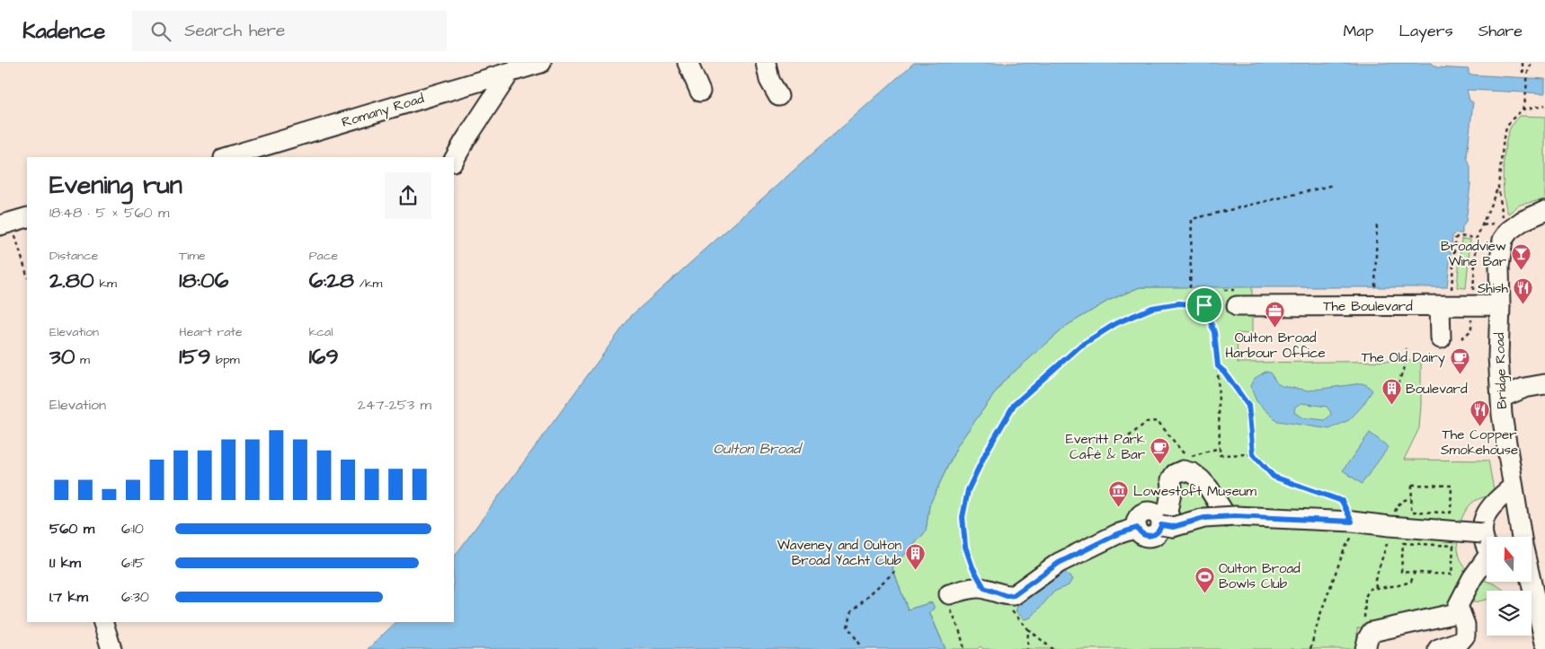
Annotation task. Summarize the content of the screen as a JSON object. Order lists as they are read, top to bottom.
{
  "streets": {
    "street": ["Romany Road", "The Boulevard", "Bridge Road"]
  },
  "crossings": [
    ["The Boulevard", "Bridge Road"]
  ],
  "water": ["Oulton Broad"],
  "places": {
    "bar": ["Broadview Wine Bar"],
    "restaurant": ["Shish", "The Copper Smokehouse"],
    "office": ["Oulton Broad Harbour Office"],
    "cafe": ["The Old Dairy", "Everitt Park Café & Bar"],
    "building": ["Boulevard", "Waveney and Oulton Broad Yacht Club"],
    "museum": ["Lowestoft Museum"],
    "sports": ["Oulton Broad Bowls Club"]
  },
  "north": "top",
  "page": {
    "header": "Kadence",
    "search": "Search here",
    "nav": ["Map", "Layers", "Share"],
    "heading": ["Evening run", "18:48 · 5 × 560 m"],
    "stats": [
      ["Distance", "2.80 km"],
      ["Time", "18:06"],
      ["Pace", "6:28 /km"],
      ["Elevation", "30 m"],
      ["Heart rate", "159 bpm"],
      ["kcal", "169"]
    ],
    "chart": ["Elevation", "247–253 m"],
    "list": [
      {
        "name": "560 m",
        "note": "6:10"
      },
      {
        "name": "1.1 km",
        "note": "6:15"
      },
      {
        "name": "1.7 km",
        "note": "6:30"
      }
    ]
  }
}
